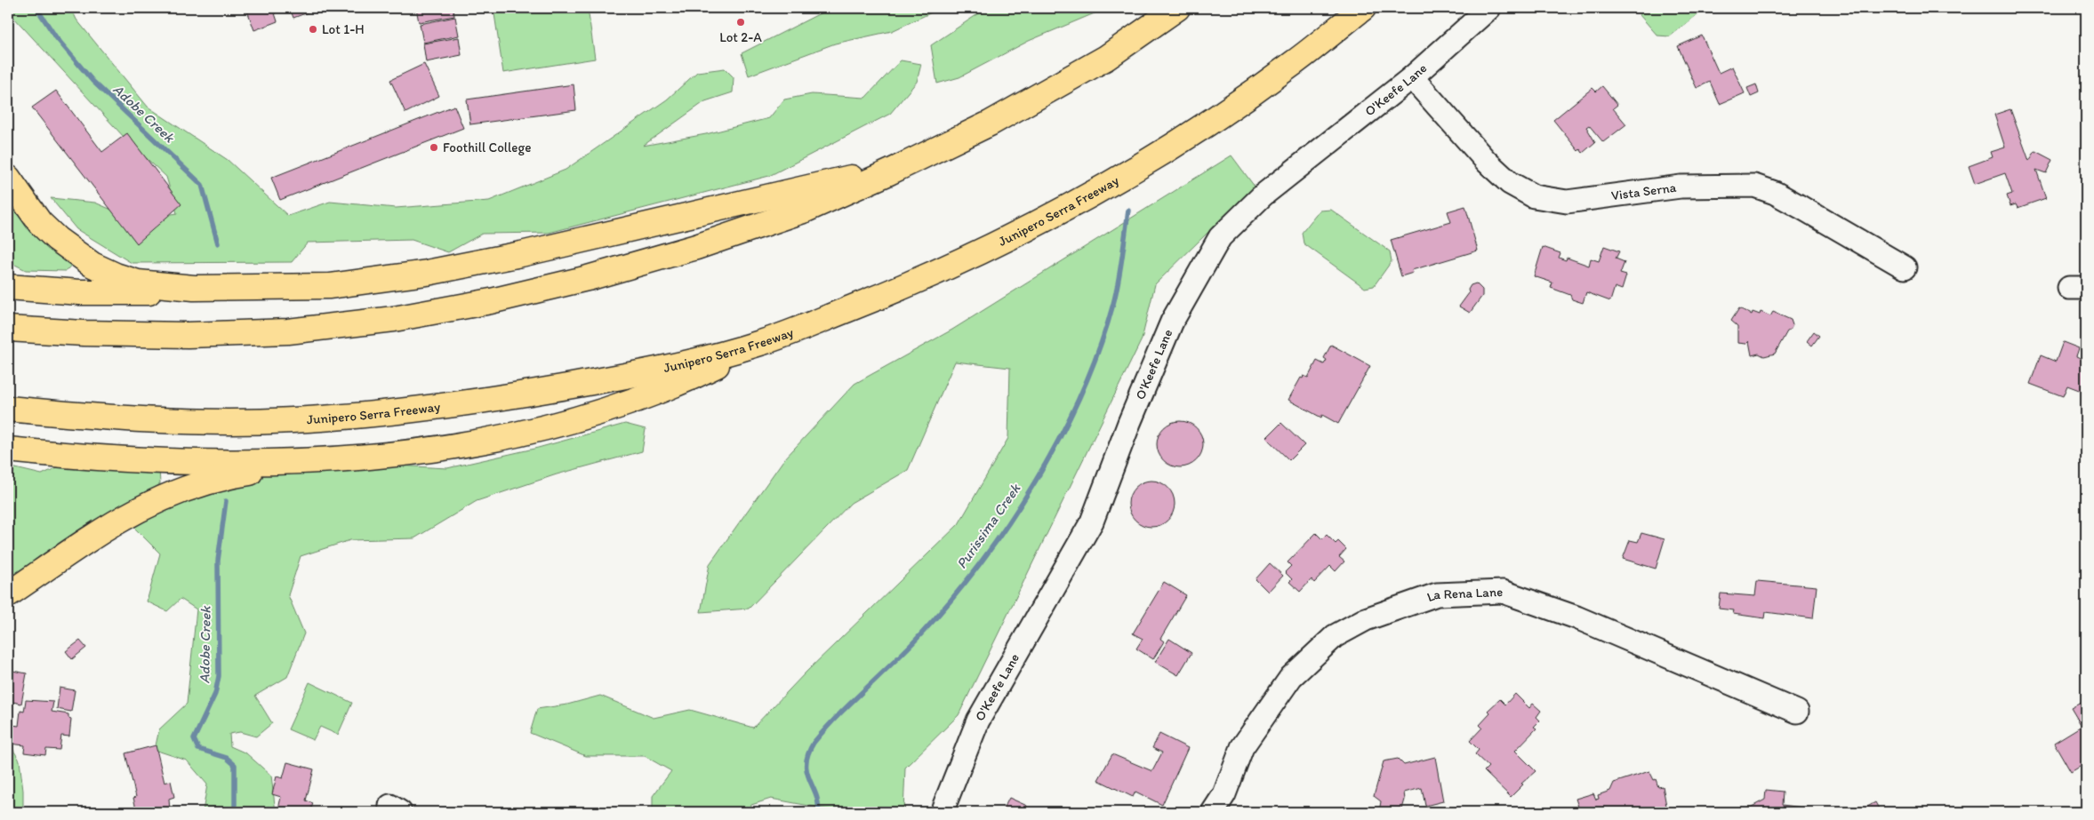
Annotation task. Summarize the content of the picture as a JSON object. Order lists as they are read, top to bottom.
{
  "streets": {
    "highway": ["Junipero Serra Freeway"],
    "street": ["O'Keefe Lane", "Vista Serna", "La Rena Lane"]
  },
  "crossings": [
    ["O'Keefe Lane", "Vista Serna"]
  ],
  "water": ["Adobe Creek", "Purissima Creek"],
  "places": ["Lot 2-A", "Lot 1-H", "Foothill College"]
}
